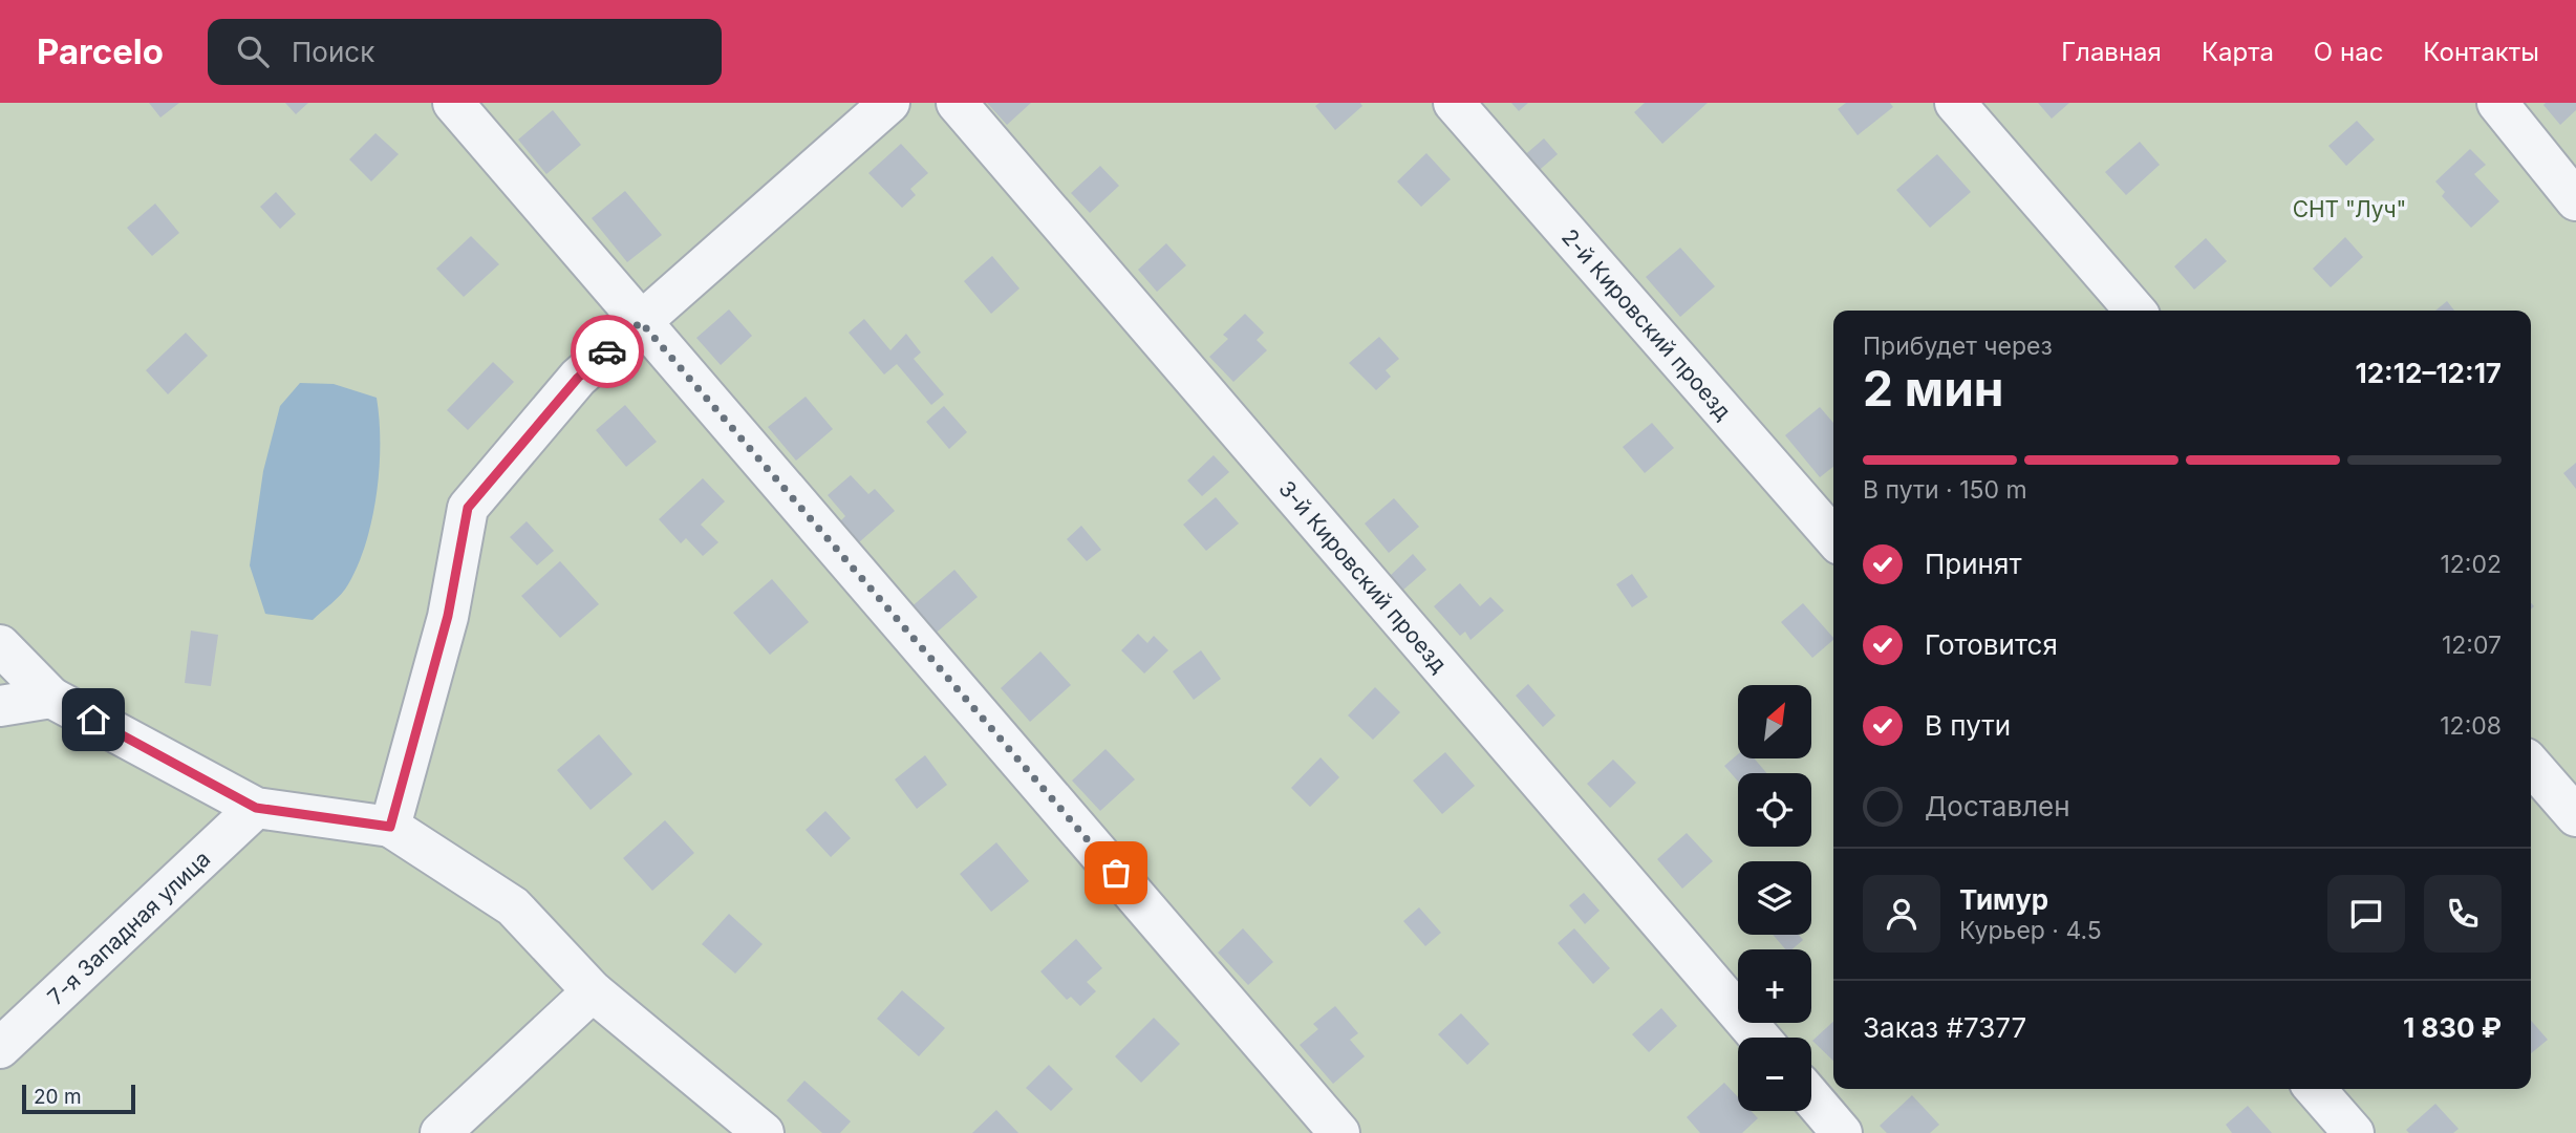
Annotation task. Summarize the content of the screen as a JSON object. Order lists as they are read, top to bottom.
{
  "streets": {
    "street": ["2-й Кировский проезд", "3-й Кировский проезд", "7-я Западная улица"]
  },
  "parks": ["СНТ \"Луч\""],
  "scale_bar": "20 m",
  "north": "top right",
  "page": {
    "header": "Parcelo",
    "search": "Поиск",
    "nav": [
      "Главная",
      "Карта",
      "О нас",
      "Контакты"
    ],
    "heading": ["2 мин", "Прибудет через", "12:12–12:17"],
    "panel": [
      "Тимур",
      "Курьер · 4.5",
      "Заказ #7377",
      "1 830 ₽"
    ],
    "bar": "В пути · 150 m",
    "list": [
      ["Принят", "12:02"],
      ["Готовится", "12:07"],
      ["В пути", "12:08"],
      "Доставлен"
    ],
    "map_buttons": ["+", "−"],
    "scale": "20 m"
  }
}
